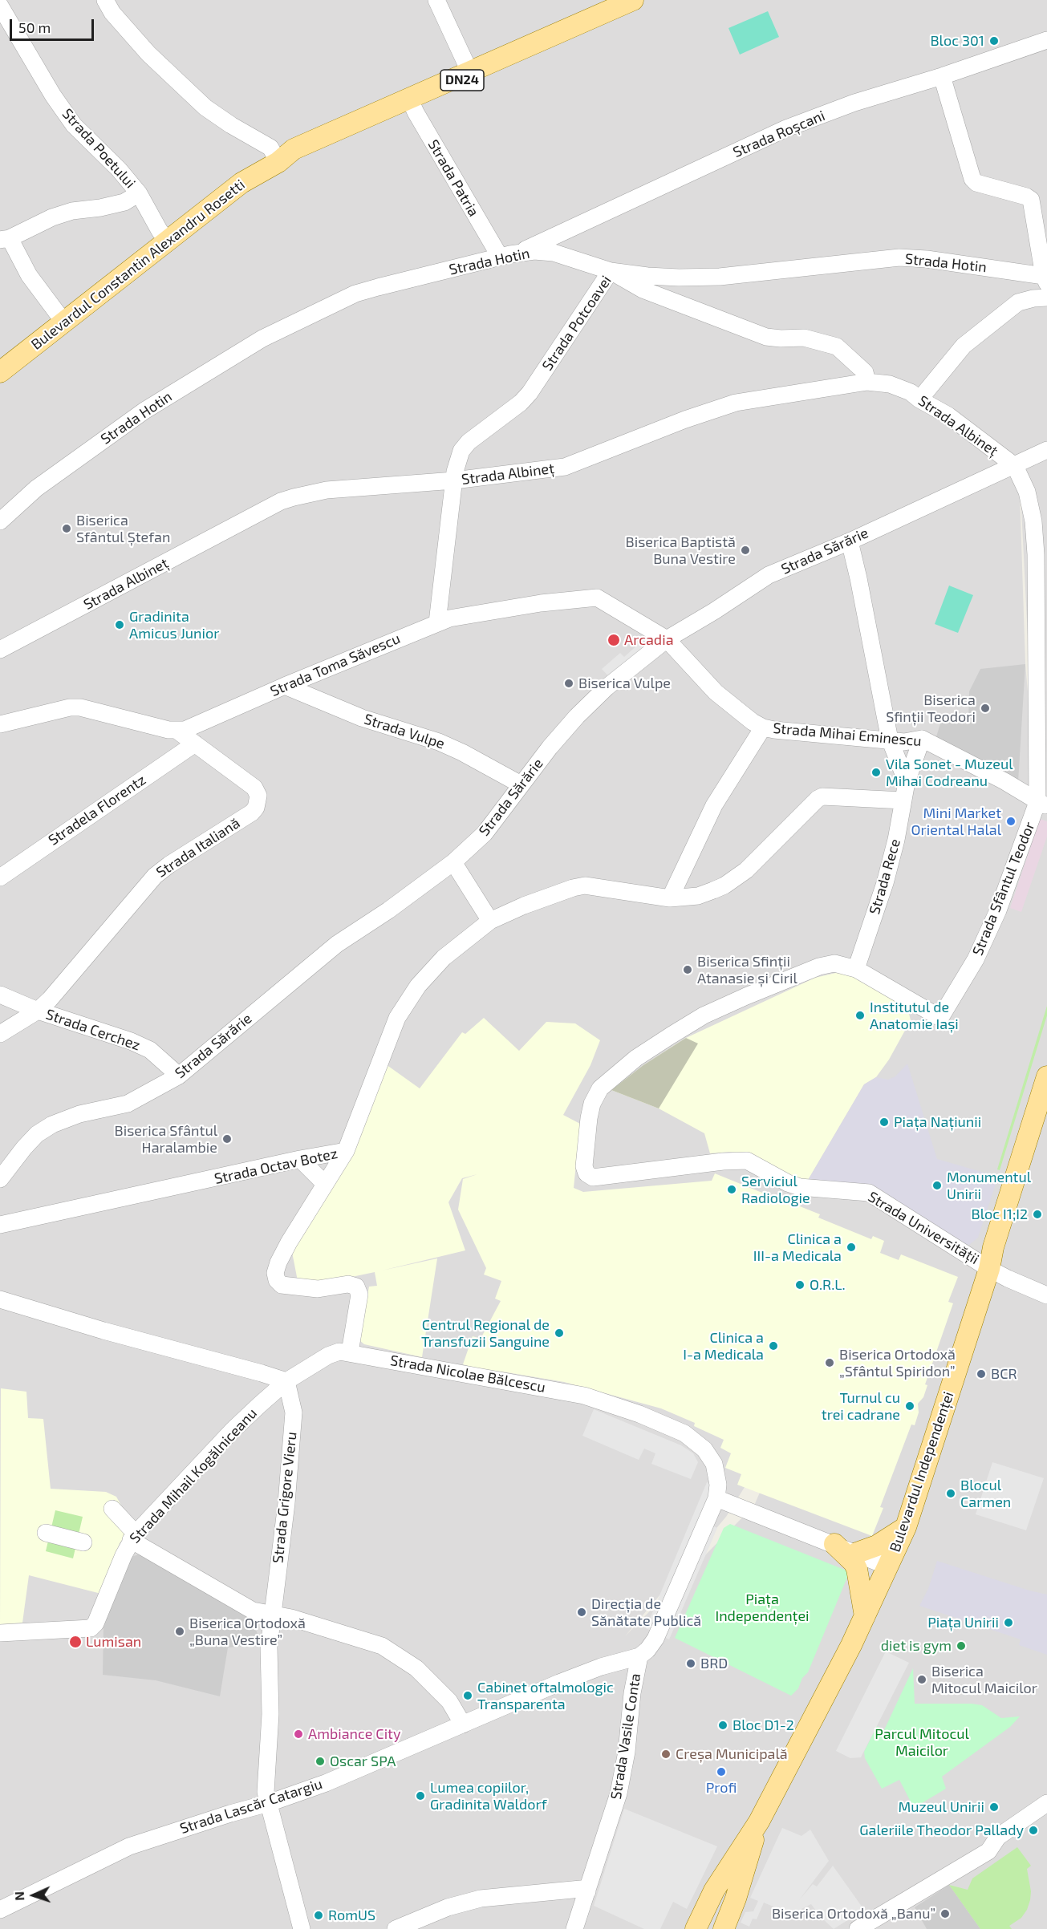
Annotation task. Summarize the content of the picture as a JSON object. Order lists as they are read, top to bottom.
{
  "streets": {
    "main road": ["DN24", "Bulevardul Constantin Alexandru Rosetti", "Bulevardul Independenței"],
    "street": [
      "Strada Roșcani",
      "Strada Poetului",
      "Strada Patria",
      "Strada Hotin",
      "Strada Potcoavei",
      "Strada Albineț",
      "Strada Sărărie",
      "Strada Toma Săvescu",
      "Strada Vulpe",
      "Strada Mihai Eminescu",
      "Stradela Florentz",
      "Strada Italiană",
      "Strada Rece",
      "Strada Sfântul Teodor",
      "Strada Cerchez",
      "Strada Octav Botez",
      "Strada Universității",
      "Strada Nicolae Bălcescu",
      "Strada Mihail Kogălniceanu",
      "Strada Grigore Vieru",
      "Strada Vasile Conta",
      "Strada Lascăr Catargiu"
    ]
  },
  "crossings": [
    ["Strada Roșcani", "Strada Hotin"],
    ["Strada Poetului", "Bulevardul Constantin Alexandru Rosetti"],
    ["Strada Patria", "Strada Hotin"],
    ["Strada Patria", "Bulevardul Constantin Alexandru Rosetti"],
    ["Strada Hotin", "Strada Potcoavei"],
    ["Strada Potcoavei", "Strada Albineț"],
    ["Strada Potcoavei", "Strada Toma Săvescu"],
    ["Strada Albineț", "Strada Sărărie"],
    ["Strada Albineț", "Strada Sfântul Teodor"],
    ["Strada Sărărie", "Strada Toma Săvescu"],
    ["Strada Sărărie", "Strada Vulpe"],
    ["Strada Sărărie", "Strada Mihai Eminescu"],
    ["Strada Sărărie", "Strada Sfântul Teodor"],
    ["Strada Sărărie", "Strada Cerchez"],
    ["Strada Toma Săvescu", "Strada Vulpe"],
    ["Strada Toma Săvescu", "Strada Mihai Eminescu"],
    ["Strada Toma Săvescu", "Strada Italiană"],
    ["Strada Mihai Eminescu", "Strada Rece"],
    ["Strada Mihai Eminescu", "Strada Sfântul Teodor"],
    ["Stradela Florentz", "Strada Italiană"],
    ["Strada Italiană", "Strada Cerchez"],
    ["Strada Rece", "Strada Sfântul Teodor"],
    ["Strada Rece", "Strada Universității"],
    ["Strada Sfântul Teodor", "Strada Universității"],
    ["Strada Octav Botez", "Strada Nicolae Bălcescu"],
    ["Strada Universității", "Bulevardul Independenței"],
    ["Strada Nicolae Bălcescu", "Strada Mihail Kogălniceanu"],
    ["Strada Nicolae Bălcescu", "Strada Grigore Vieru"],
    ["Strada Nicolae Bălcescu", "Strada Vasile Conta"],
    ["Strada Mihail Kogălniceanu", "Strada Grigore Vieru"],
    ["Strada Grigore Vieru", "Strada Lascăr Catargiu"],
    ["Strada Vasile Conta", "Strada Lascăr Catargiu"]
  ],
  "parks": ["Piața Independenței", "Parcul Mitocul Maicilor"],
  "places": [
    "Bloc 301",
    "Biserica Sfântul Ștefan",
    "Biserica Baptistă Buna Vestire",
    "Gradinita Amicus Junior",
    "Arcadia",
    "Biserica Vulpe",
    "Biserica Sfinții Teodori",
    "Vila Sonet - Muzeul Mihai Codreanu",
    "Mini Market Oriental Halal",
    "Biserica Sfinții Atanasie și Ciril",
    "Institutul de Anatomie Iași",
    "Piața Națiunii",
    "Biserica Sfântul Haralambie",
    "Monumentul Unirii",
    "Serviciul Radiologie",
    "Bloc I1;I2",
    "Clinica a III-a Medicala",
    "O.R.L.",
    "Centrul Regional de Transfuzii Sanguine",
    "Clinica a I-a Medicala",
    "Biserica Ortodoxă „Sfântul Spiridon”",
    "BCR",
    "Turnul cu trei cadrane",
    "Blocul Carmen",
    "Direcția de Sănătate Publică",
    "Piața Unirii",
    "Biserica Ortodoxă „Buna Vestire”",
    "Lumisan",
    "diet is gym",
    "BRD",
    "Biserica Mitocul Maicilor",
    "Cabinet oftalmologic Transparenta",
    "Bloc D1-2",
    "Ambiance City",
    "Creșa Municipală",
    "Oscar SPA",
    "Profi",
    "Lumea copiilor, Gradinita Waldorf",
    "Muzeul Unirii",
    "Galeriile Theodor Pallady",
    "Biserica Ortodoxă „Banu”",
    "RomUS"
  ],
  "scale_bar": "50 m",
  "north": "left"
}
